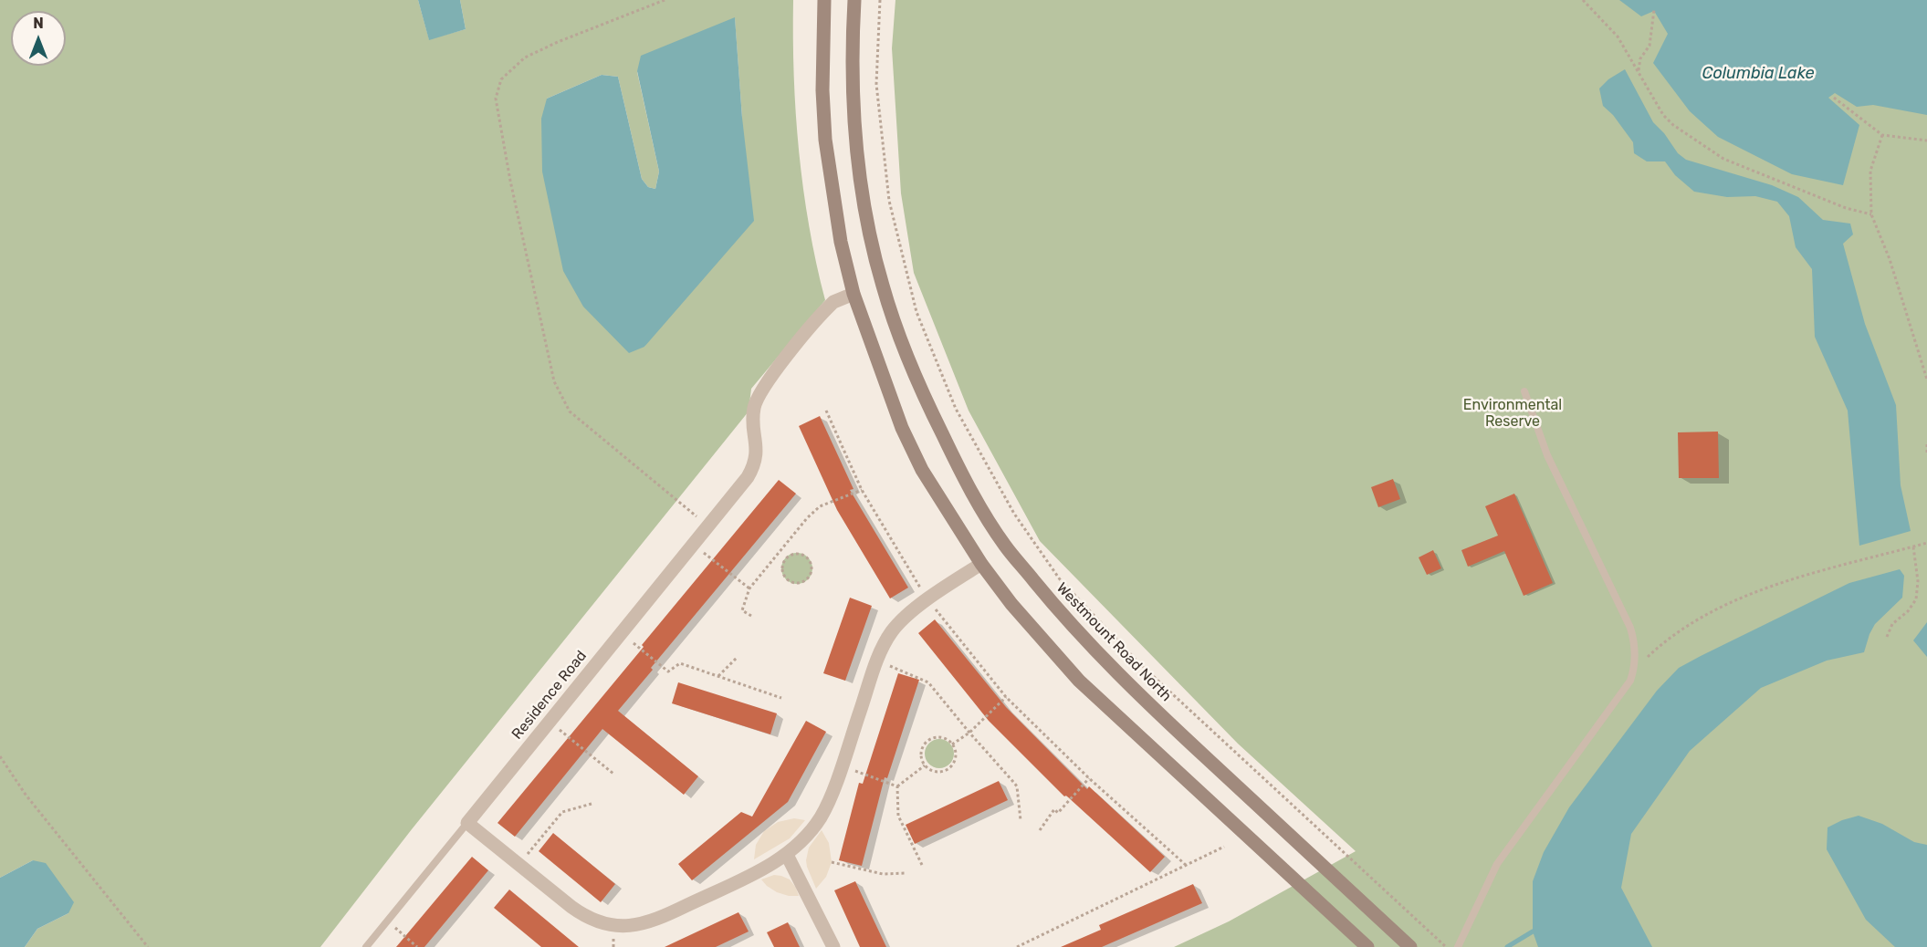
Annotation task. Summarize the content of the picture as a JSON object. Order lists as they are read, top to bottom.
{
  "streets": {
    "main road": ["Westmount Road North"],
    "street": ["Residence Road"]
  },
  "water": ["Columbia Lake"],
  "parks": ["Environmental Reserve"],
  "north": "top"
}
